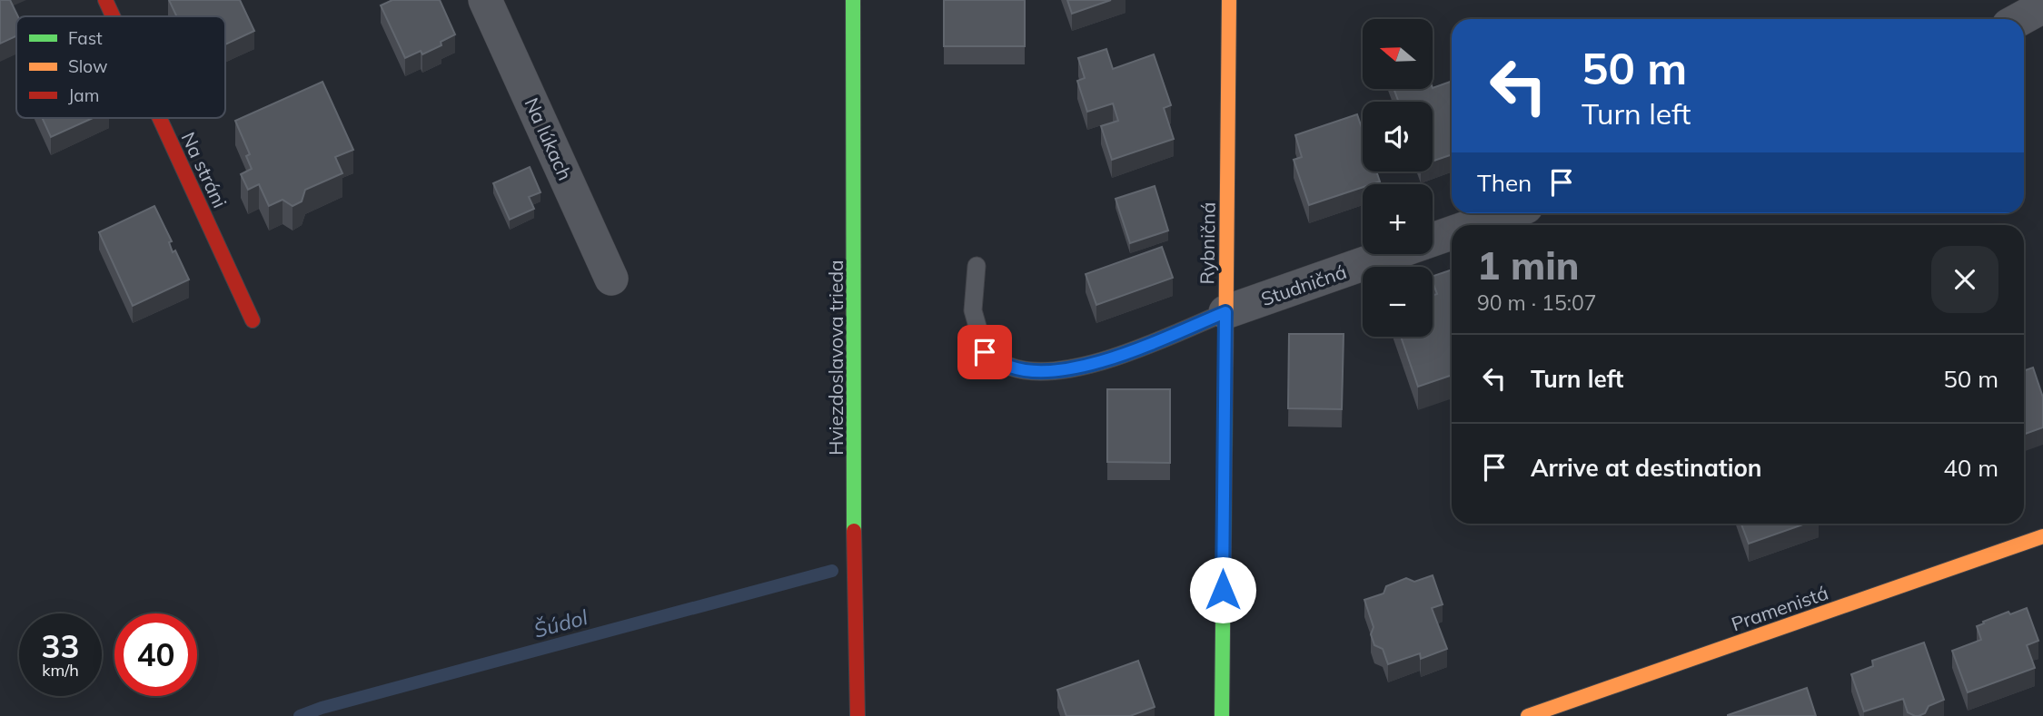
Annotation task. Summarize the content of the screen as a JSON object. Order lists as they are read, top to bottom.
{
  "streets": {
    "street": [
      "Na lúkach",
      "Na stráni",
      "Rybničná",
      "Studničná",
      "Hviezdoslavova trieda",
      "Pramenistá"
    ]
  },
  "crossings": [
    ["Rybničná", "Studničná"]
  ],
  "water": ["Šúdol"],
  "legend": ["Fast", "Slow", "Jam"],
  "north": "left",
  "page": {
    "map_buttons": ["+", "−"],
    "turn": ["50 m", "Turn left"],
    "then": "Then",
    "heading": ["1 min", "90 m · 15:07"],
    "list": [
      {
        "name": "Turn left",
        "value": "50 m"
      },
      {
        "name": "Arrive at destination",
        "value": "40 m"
      }
    ],
    "speed": "33 km/h",
    "limit": "40"
  }
}
